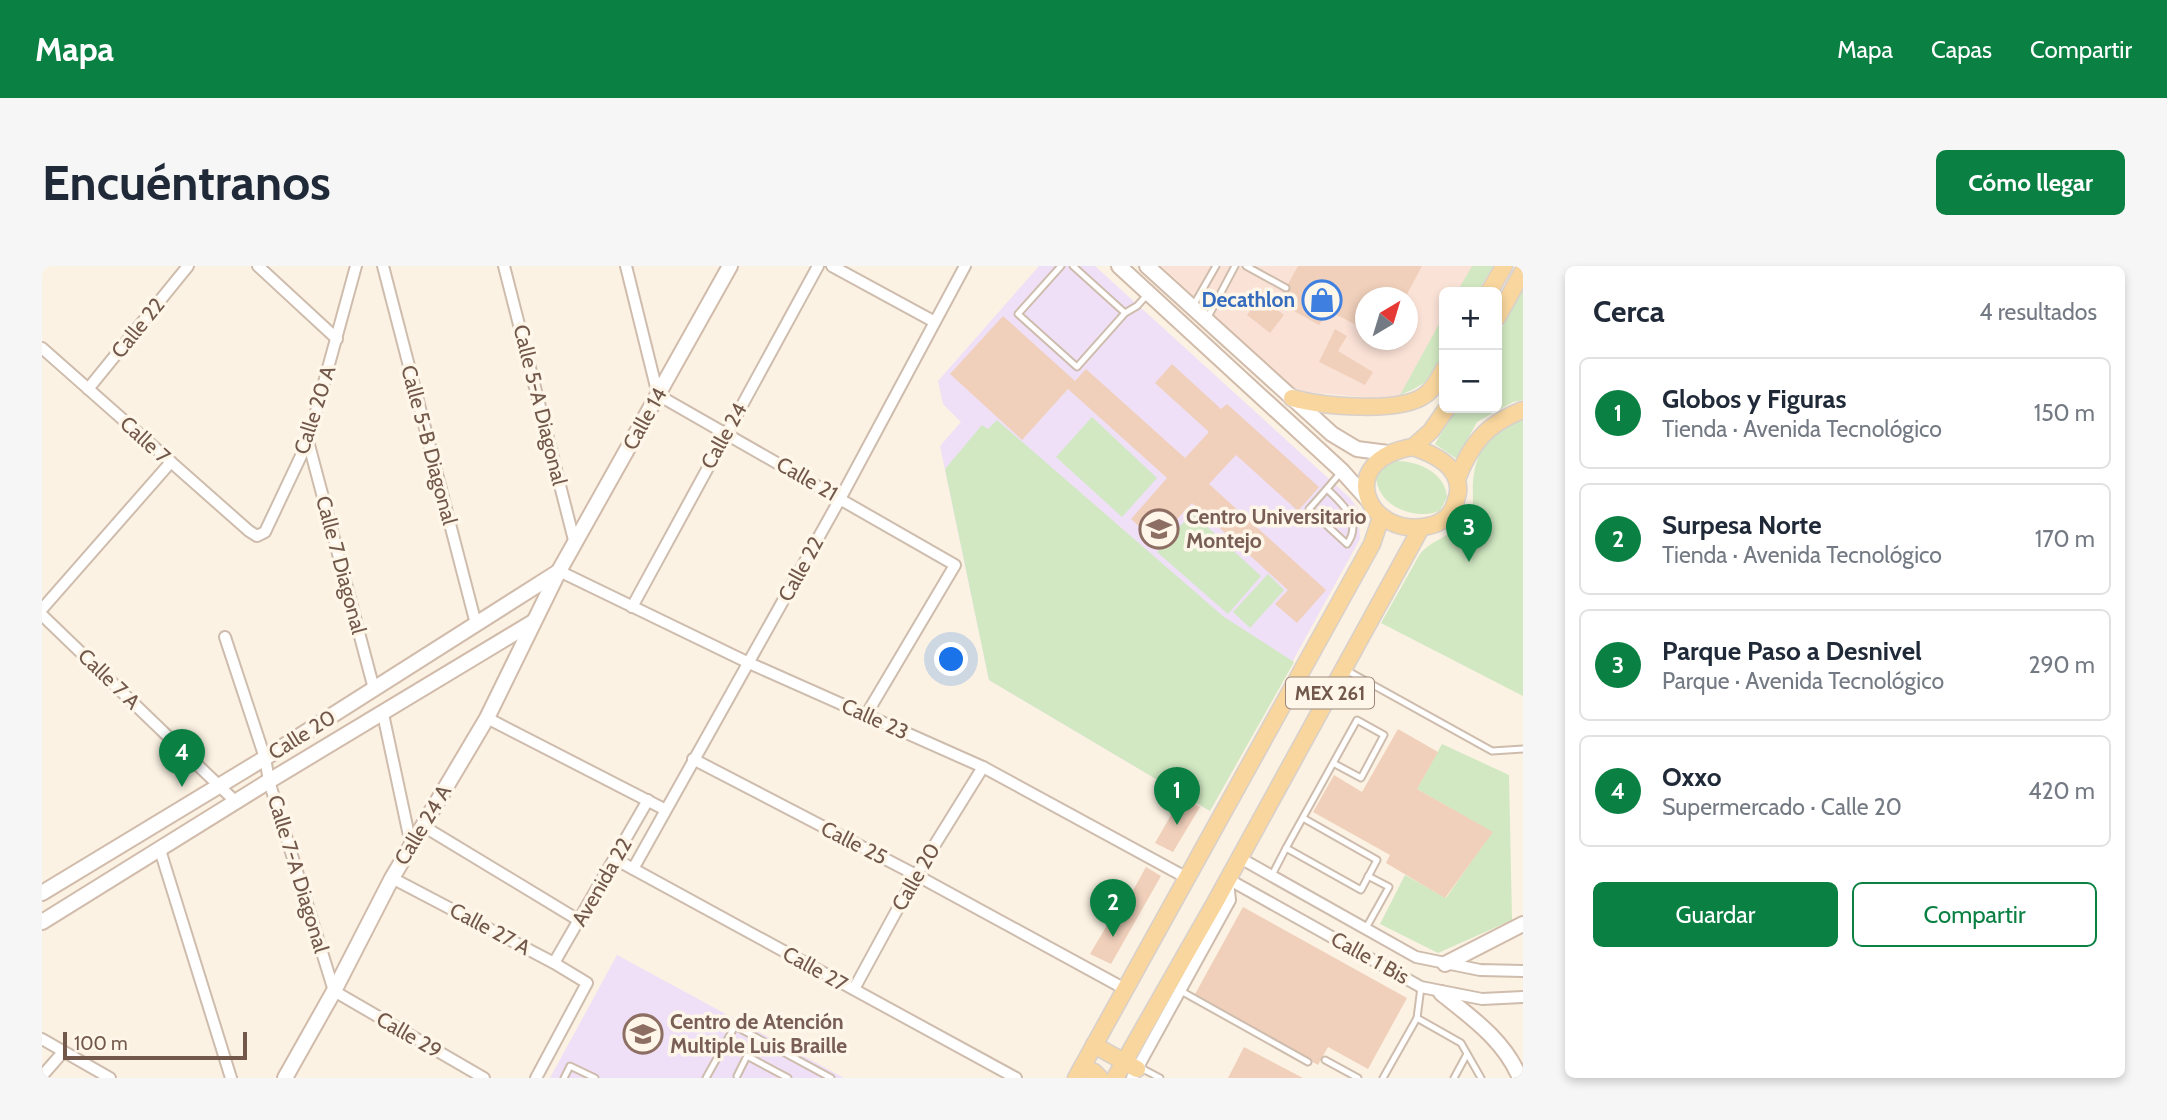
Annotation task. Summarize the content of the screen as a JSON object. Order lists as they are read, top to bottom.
{
  "streets": {
    "main road": ["MEX 261"],
    "street": [
      "Calle 22",
      "Calle 5-A Diagonal",
      "Calle 20 A",
      "Calle 14",
      "Calle 24",
      "Calle 7",
      "Calle 5-B Diagonal",
      "Calle 21",
      "Calle 7 Diagonal",
      "Calle 7 A",
      "Calle 23",
      "Calle 20",
      "Calle 24 A",
      "Calle 25",
      "Calle 7-A Diagonal",
      "Avenida 22",
      "Calle 27 A",
      "Calle 1 Bis",
      "Calle 27",
      "Calle 29"
    ]
  },
  "crossings": [
    ["Calle 22", "Calle 7"],
    ["Calle 22", "Calle 21"],
    ["Calle 22", "Calle 23"],
    ["Calle 22", "Calle 25"],
    ["Calle 22", "Calle 27"],
    ["Calle 5-A Diagonal", "Calle 14"],
    ["Calle 20 A", "Calle 7"],
    ["Calle 20 A", "Calle 7 Diagonal"],
    ["Calle 14", "Calle 21"],
    ["Calle 14", "Calle 23"],
    ["Calle 14", "Calle 20"],
    ["Calle 14", "Calle 24 A"],
    ["Calle 24", "Calle 21"],
    ["Calle 24", "Calle 23"],
    ["Calle 5-B Diagonal", "Calle 20"],
    ["Calle 21", "Calle 23"],
    ["Calle 7 Diagonal", "Calle 20"],
    ["Calle 7 A", "Calle 20"],
    ["MEX 261", "Calle 23"],
    ["MEX 261", "Calle 25"],
    ["MEX 261", "Calle 1 Bis"],
    ["Calle 23", "Calle 20"],
    ["Calle 23", "Calle 24 A"],
    ["Calle 20", "Calle 24 A"],
    ["Calle 20", "Calle 25"],
    ["Calle 20", "Calle 7-A Diagonal"],
    ["Calle 20", "Calle 27"],
    ["Calle 24 A", "Calle 7-A Diagonal"],
    ["Calle 24 A", "Calle 27 A"],
    ["Calle 24 A", "Calle 29"],
    ["Calle 7-A Diagonal", "Calle 29"],
    ["Avenida 22", "Calle 27 A"],
    ["Avenida 22", "Calle 27"]
  ],
  "places": {
    "shop": ["Decathlon"],
    "school or university": ["Centro Universitario Montejo", "Centro de Atención Multiple Luis Braille"]
  },
  "scale_bar": "100 m",
  "north": "top right",
  "page": {
    "header": "Mapa",
    "nav": ["Mapa", "Capas", "Compartir"],
    "buttons": [
      "Cómo llegar",
      ["Guardar", "Compartir"]
    ],
    "title": "Encuéntranos",
    "heading": ["Cerca", "4 resultados"],
    "map_buttons": ["+", "−"],
    "list": [
      {
        "mark": "1",
        "name": "Globos y Figuras",
        "note": "Tienda · Avenida Tecnológico",
        "value": "150 m"
      },
      {
        "mark": "2",
        "name": "Surpesa Norte",
        "note": "Tienda · Avenida Tecnológico",
        "value": "170 m"
      },
      {
        "mark": "3",
        "name": "Parque Paso a Desnivel",
        "note": "Parque · Avenida Tecnológico",
        "value": "290 m"
      },
      {
        "mark": "4",
        "name": "Oxxo",
        "note": "Supermercado · Calle 20",
        "value": "420 m"
      }
    ],
    "pins": [
      "3",
      "4",
      "1",
      "2"
    ],
    "scale": "100 m"
  }
}
